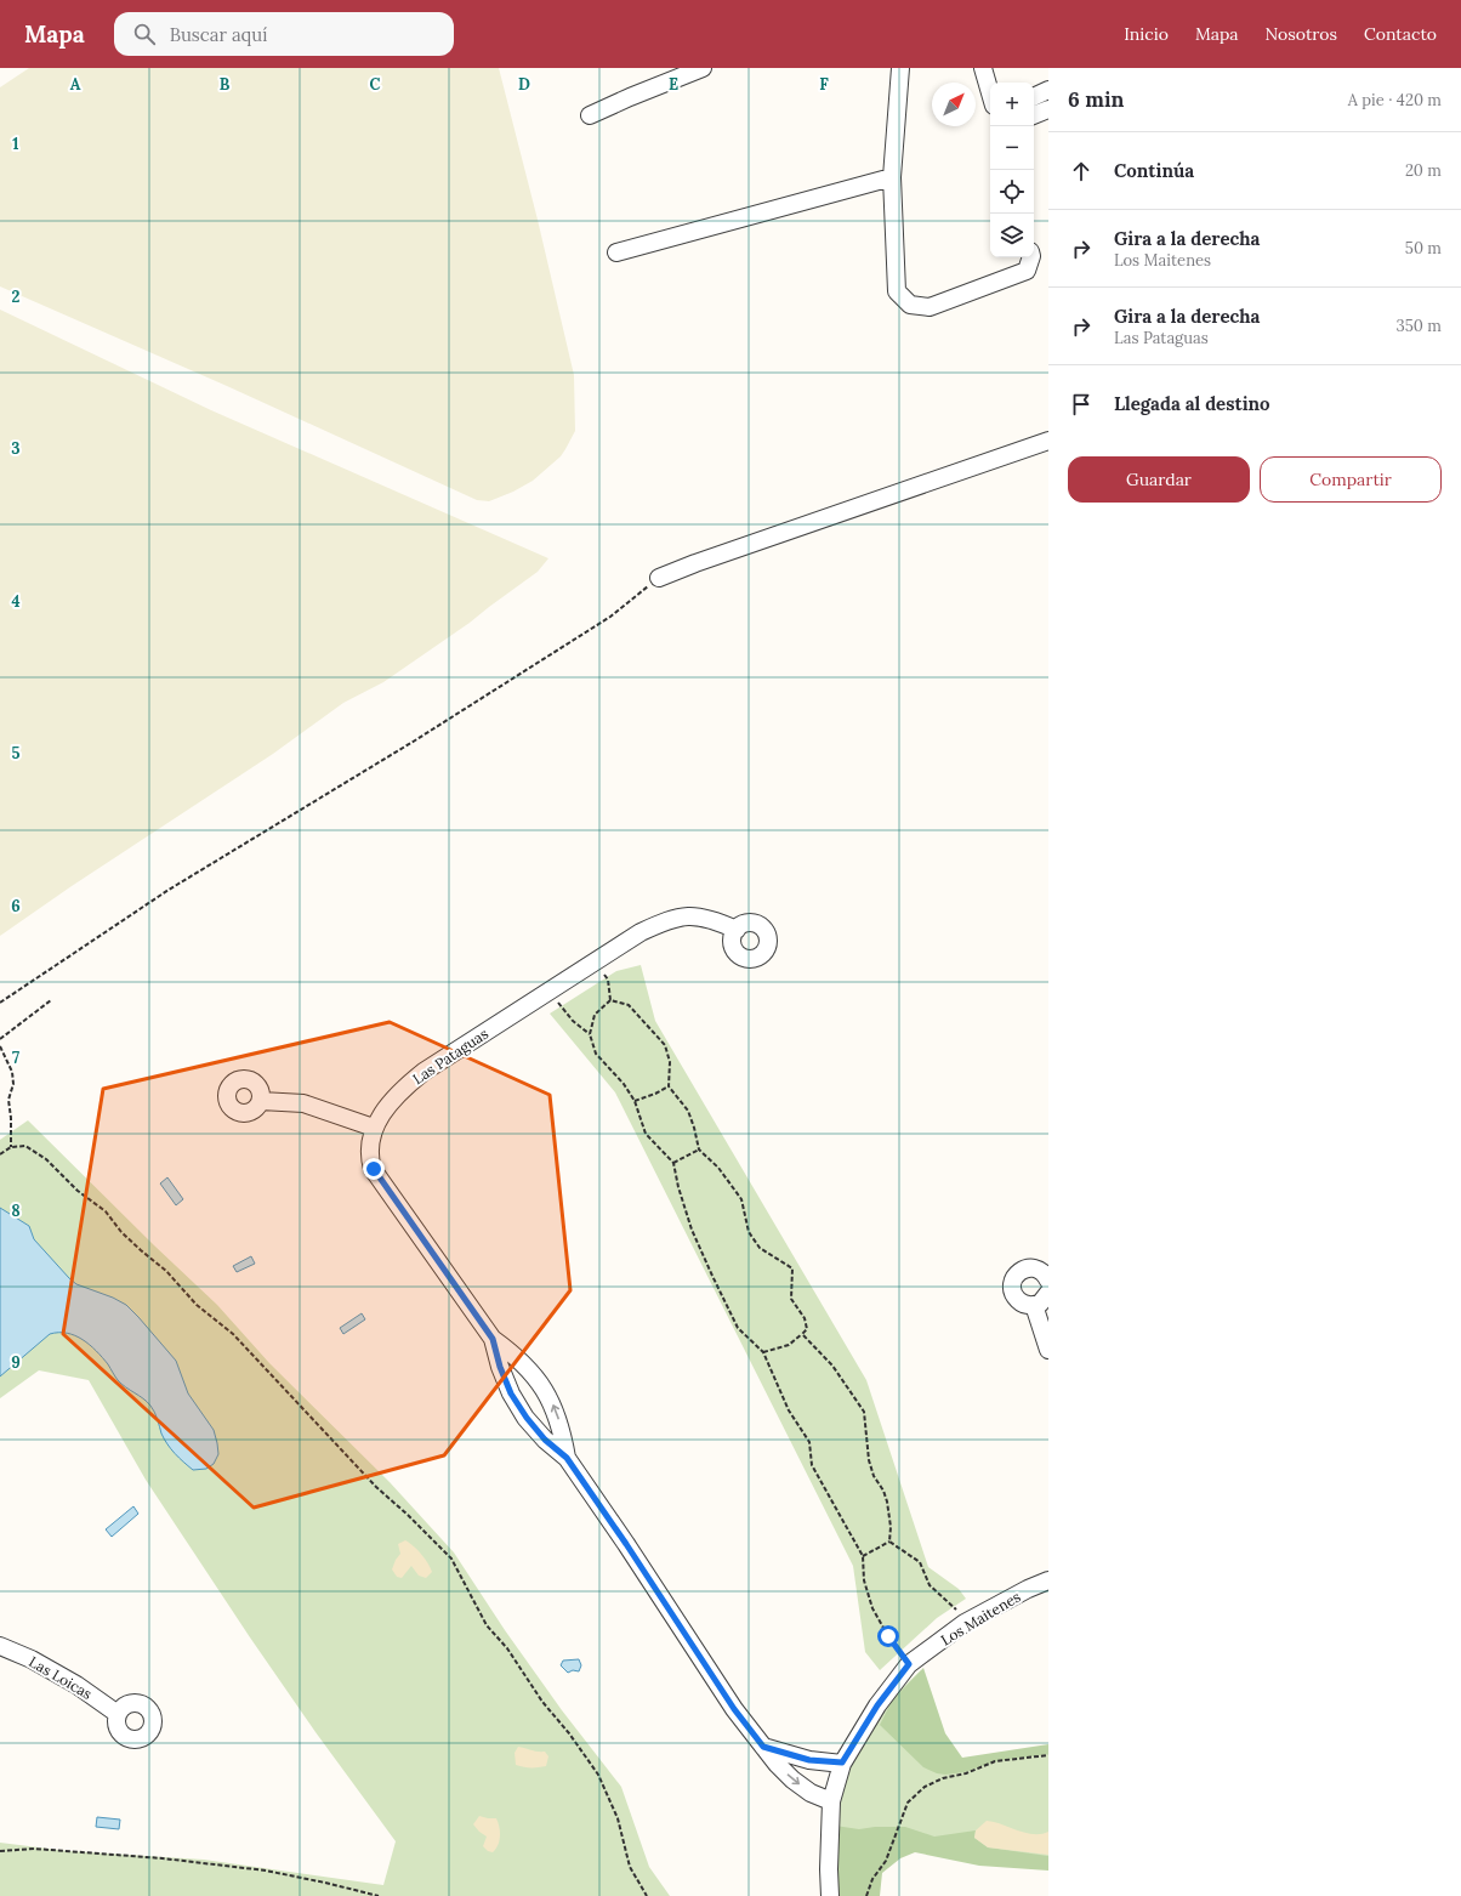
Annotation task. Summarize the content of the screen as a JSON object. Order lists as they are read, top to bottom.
{
  "streets": {
    "street": ["Las Pataguas", "Los Maitenes", "Las Loicas"]
  },
  "crossings": [
    ["Las Pataguas", "Los Maitenes"]
  ],
  "north": "top right",
  "page": {
    "header": "Mapa",
    "search": "Buscar aquí",
    "nav": [
      "Inicio",
      "Mapa",
      "Nosotros",
      "Contacto"
    ],
    "heading": ["6 min", "A pie · 420 m"],
    "map_buttons": ["+", "−"],
    "list": [
      ["Continúa", "20 m"],
      ["Gira a la derecha", "Los Maitenes", "50 m"],
      ["Gira a la derecha", "Las Pataguas", "350 m"],
      "Llegada al destino"
    ],
    "buttons": ["Guardar", "Compartir"]
  },
  "grid": {
    "columns": [
      "A",
      "B",
      "C",
      "D",
      "E",
      "F"
    ],
    "rows": [
      "1",
      "2",
      "3",
      "4",
      "5",
      "6",
      "7",
      "8",
      "9"
    ]
  }
}
